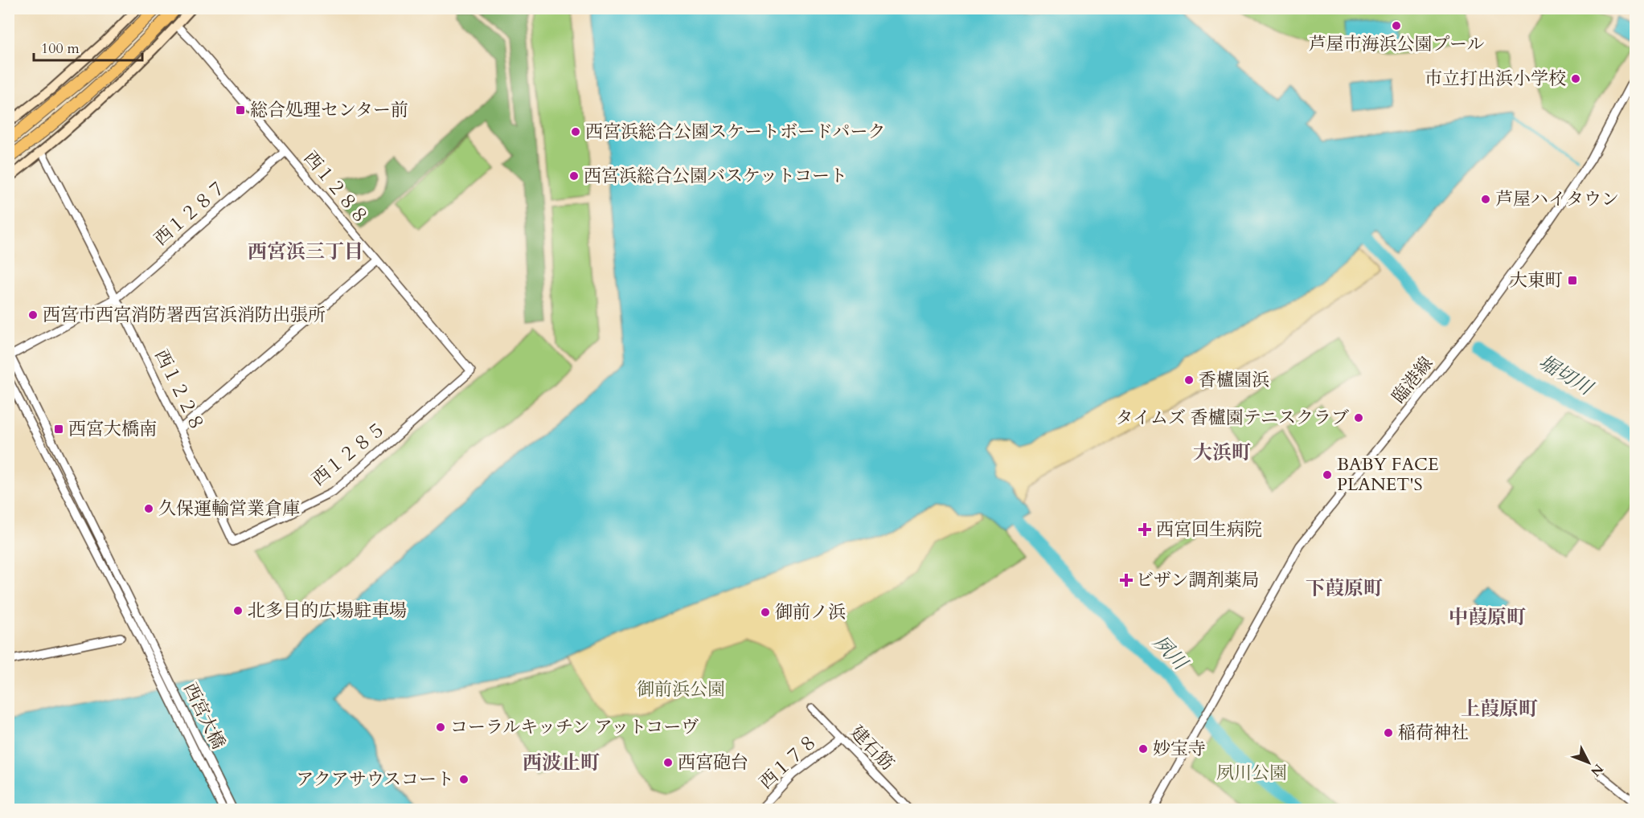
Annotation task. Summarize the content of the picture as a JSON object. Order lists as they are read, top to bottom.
{
  "streets": {
    "street": [
      "西１２８８",
      "西１２８７",
      "臨港線",
      "西１２２８",
      "西１２８５",
      "西宮大橋",
      "建石筋",
      "西１７８"
    ]
  },
  "crossings": [
    ["西１２８８", "西１２８７"],
    ["西１２８８", "西１２８５"],
    ["西１２８７", "西１２２８"],
    ["西１２２８", "西１２８５"],
    ["建石筋", "西１７８"]
  ],
  "districts": [
    "西宮浜三丁目",
    "大浜町",
    "下葭原町",
    "中葭原町",
    "上葭原町",
    "西波止町"
  ],
  "water": ["堀切川", "夙川"],
  "parks": ["御前浜公園", "夙川公園"],
  "places": {
    "other": [
      "芦屋市海浜公園プール",
      "市立打出浜小学校",
      "西宮浜総合公園スケートボードパーク",
      "西宮浜総合公園バスケットコート",
      "芦屋ハイタウン",
      "西宮市西宮消防署西宮浜消防出張所",
      "香櫨園浜",
      "タイムズ 香櫨園テニスクラブ",
      "BABY FACE PLANET'S",
      "久保運輸営業倉庫",
      "北多目的広場駐車場",
      "御前ノ浜",
      "コーラルキッチン アットコーヴ",
      "稲荷神社",
      "妙宝寺",
      "西宮砲台",
      "アクアサウスコート"
    ],
    "transit": ["総合処理センター前", "大東町", "西宮大橋南"],
    "health": ["西宮回生病院", "ビザン調剤薬局"]
  },
  "scale_bar": "100 m",
  "north": "bottom right"
}
